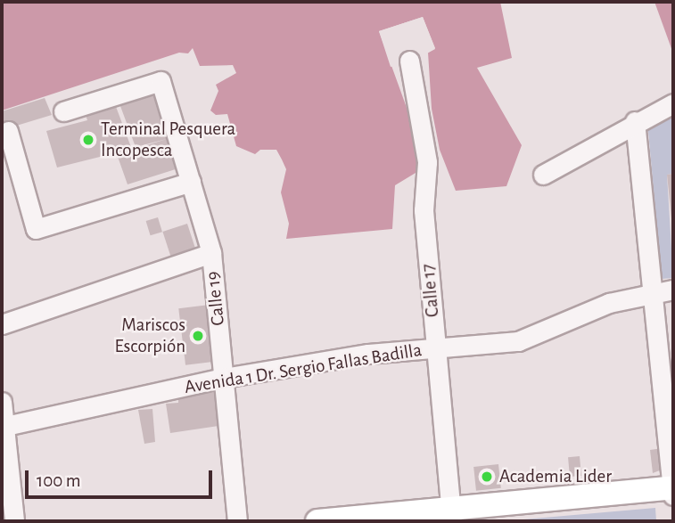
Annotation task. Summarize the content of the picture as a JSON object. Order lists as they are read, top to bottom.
{
  "streets": {
    "street": ["Calle 17", "Calle 19", "Avenida 1 Dr. Sergio Fallas Badilla"]
  },
  "crossings": [
    ["Calle 17", "Avenida 1 Dr. Sergio Fallas Badilla"],
    ["Calle 19", "Avenida 1 Dr. Sergio Fallas Badilla"]
  ],
  "places": ["Terminal Pesquera Incopesca", "Mariscos Escorpión", "Academia Lider"],
  "scale_bar": "100 m"
}
